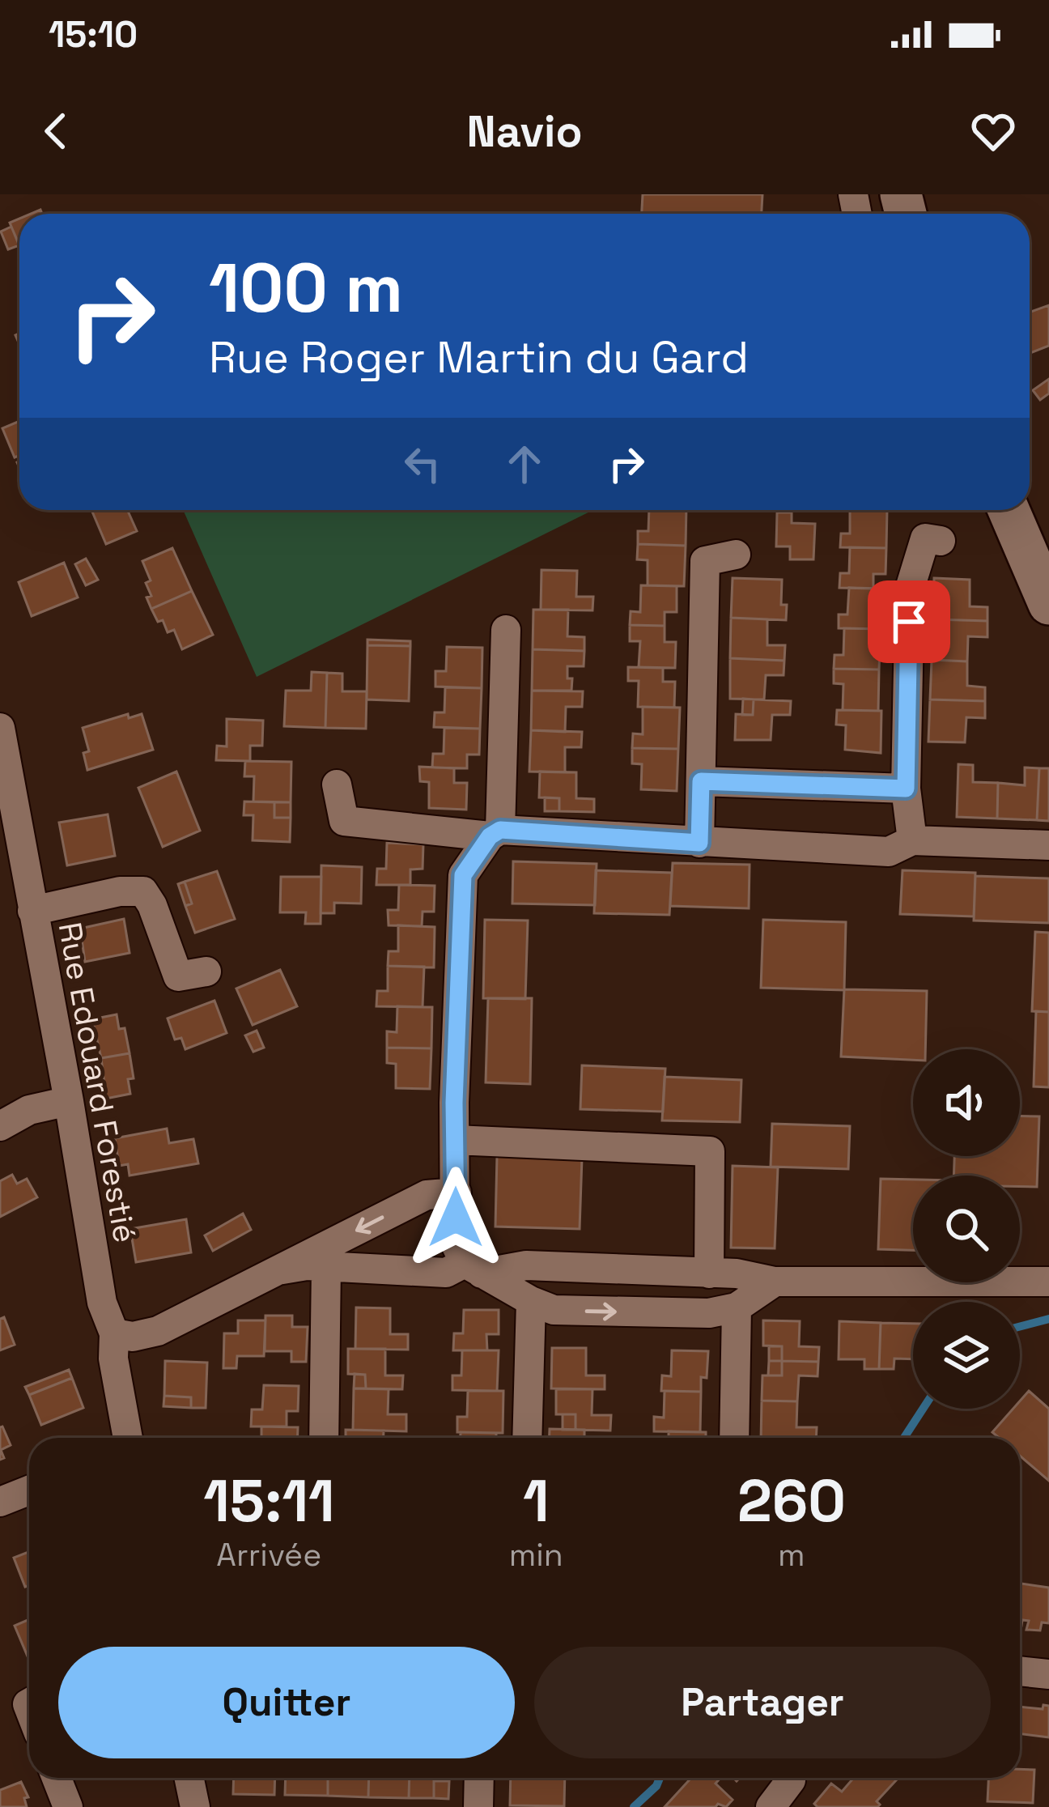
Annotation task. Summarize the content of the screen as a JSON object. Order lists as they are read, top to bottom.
{
  "streets": {
    "street": ["Rue Edouard Forestié"]
  },
  "page": {
    "status": "15:10",
    "header": "Navio",
    "turn": ["100 m", "Rue Roger Martin du Gard"],
    "eta": [
      "15:11",
      "Arrivée",
      "1",
      "min",
      "260",
      "m"
    ],
    "buttons": ["Quitter", "Partager"]
  }
}
